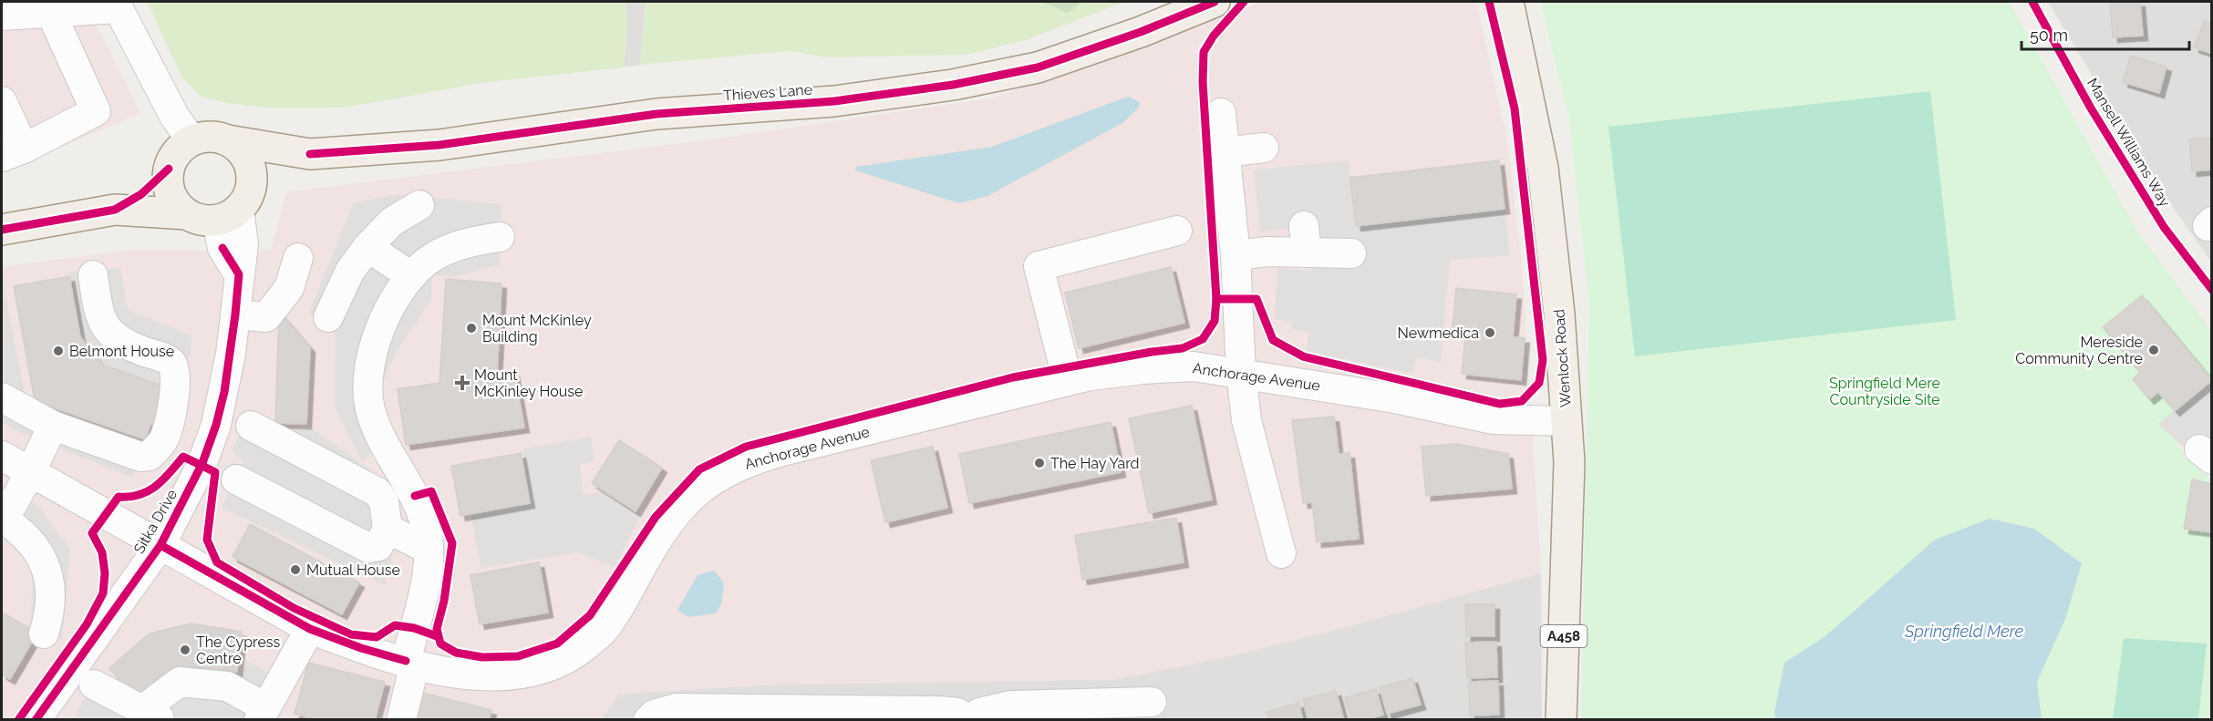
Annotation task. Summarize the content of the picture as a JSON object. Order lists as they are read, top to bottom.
{
  "streets": {
    "main road": ["Thieves Lane", "Wenlock Road", "A458"],
    "street": ["Anchorage Avenue", "Sitka Drive"],
    "cycle path": ["Mansell Williams Way"]
  },
  "crossings": [
    ["Wenlock Road", "Anchorage Avenue"],
    ["Anchorage Avenue", "Sitka Drive"]
  ],
  "water": ["Springfield Mere"],
  "parks": ["Springfield Mere Countryside Site"],
  "places": {
    "other": [
      "Mount McKinley Building",
      "Newmedica",
      "Mereside Community Centre",
      "Belmont House",
      "The Hay Yard",
      "Mutual House",
      "The Cypress Centre"
    ],
    "health": ["Mount McKinley House"]
  },
  "scale_bar": "50 m"
}
